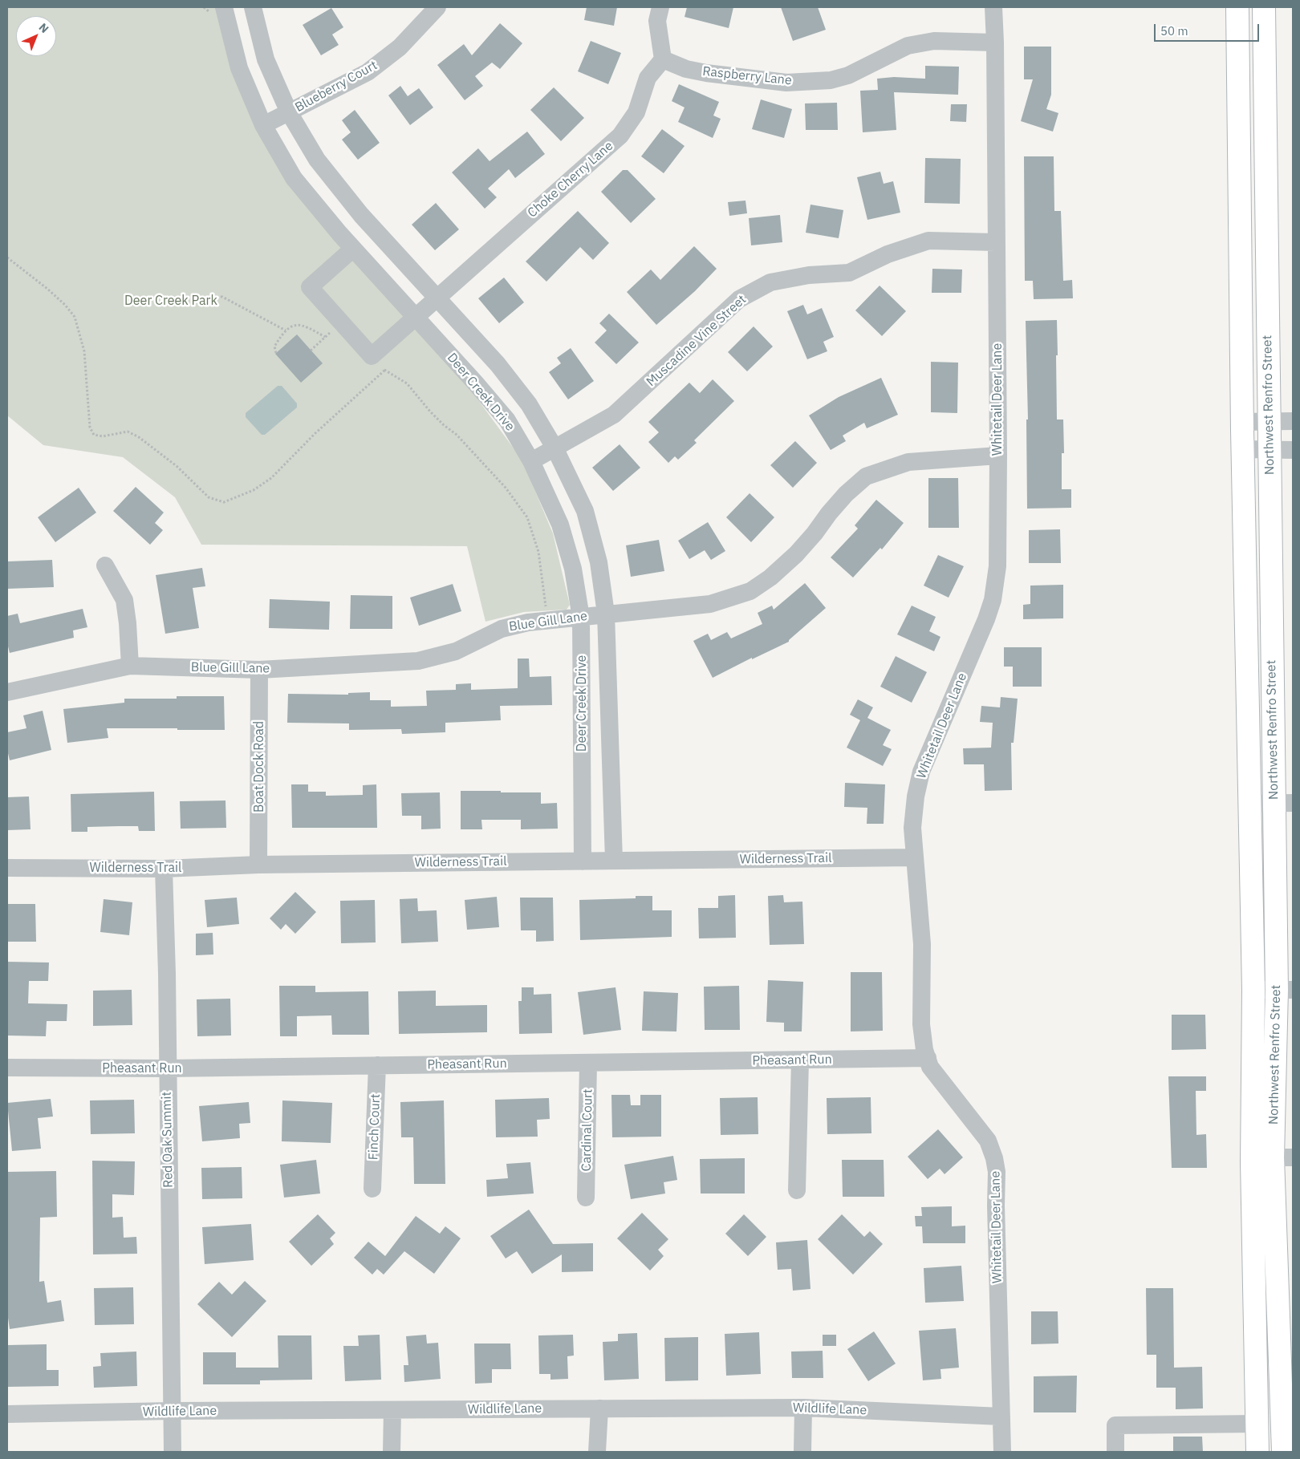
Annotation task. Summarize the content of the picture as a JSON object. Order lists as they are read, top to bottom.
{
  "streets": {
    "main road": ["Northwest Renfro Street"],
    "street": [
      "Raspberry Lane",
      "Blueberry Court",
      "Choke Cherry Lane",
      "Muscadine Vine Street",
      "Deer Creek Drive",
      "Whitetail Deer Lane",
      "Blue Gill Lane",
      "Boat Dock Road",
      "Wilderness Trail",
      "Pheasant Run",
      "Finch Court",
      "Cardinal Court",
      "Red Oak Summit",
      "Wildlife Lane"
    ]
  },
  "crossings": [
    ["Raspberry Lane", "Choke Cherry Lane"],
    ["Raspberry Lane", "Whitetail Deer Lane"],
    ["Blueberry Court", "Deer Creek Drive"],
    ["Choke Cherry Lane", "Deer Creek Drive"],
    ["Muscadine Vine Street", "Deer Creek Drive"],
    ["Muscadine Vine Street", "Whitetail Deer Lane"],
    ["Deer Creek Drive", "Blue Gill Lane"],
    ["Deer Creek Drive", "Wilderness Trail"],
    ["Whitetail Deer Lane", "Blue Gill Lane"],
    ["Whitetail Deer Lane", "Wilderness Trail"],
    ["Whitetail Deer Lane", "Pheasant Run"],
    ["Whitetail Deer Lane", "Wildlife Lane"],
    ["Blue Gill Lane", "Boat Dock Road"],
    ["Boat Dock Road", "Wilderness Trail"],
    ["Wilderness Trail", "Red Oak Summit"],
    ["Pheasant Run", "Finch Court"],
    ["Pheasant Run", "Cardinal Court"],
    ["Pheasant Run", "Red Oak Summit"],
    ["Red Oak Summit", "Wildlife Lane"]
  ],
  "parks": ["Deer Creek Park"],
  "scale_bar": "50 m",
  "north": "top right"
}
